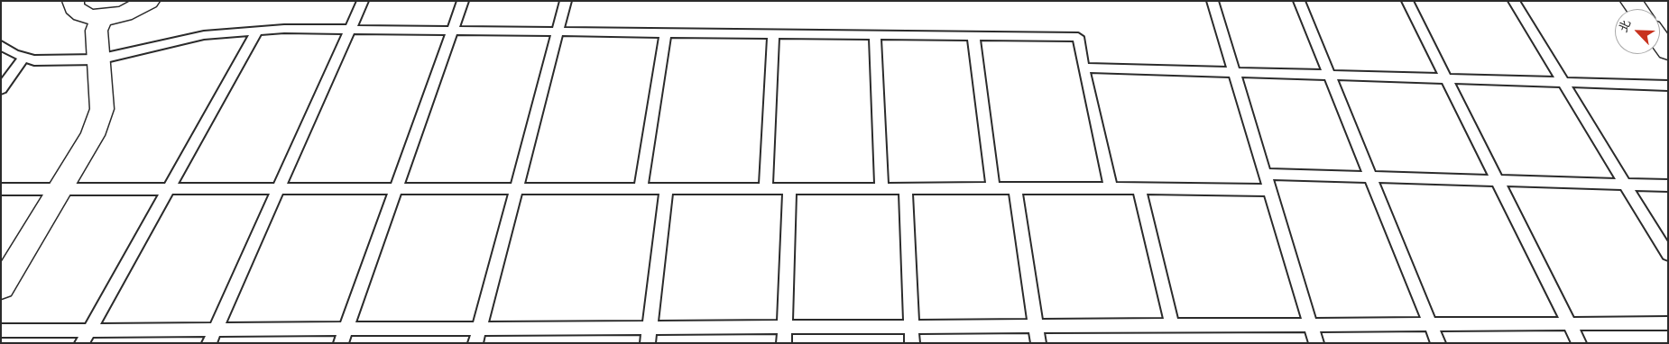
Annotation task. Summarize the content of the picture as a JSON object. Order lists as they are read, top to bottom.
{
  "north": "top left"
}
